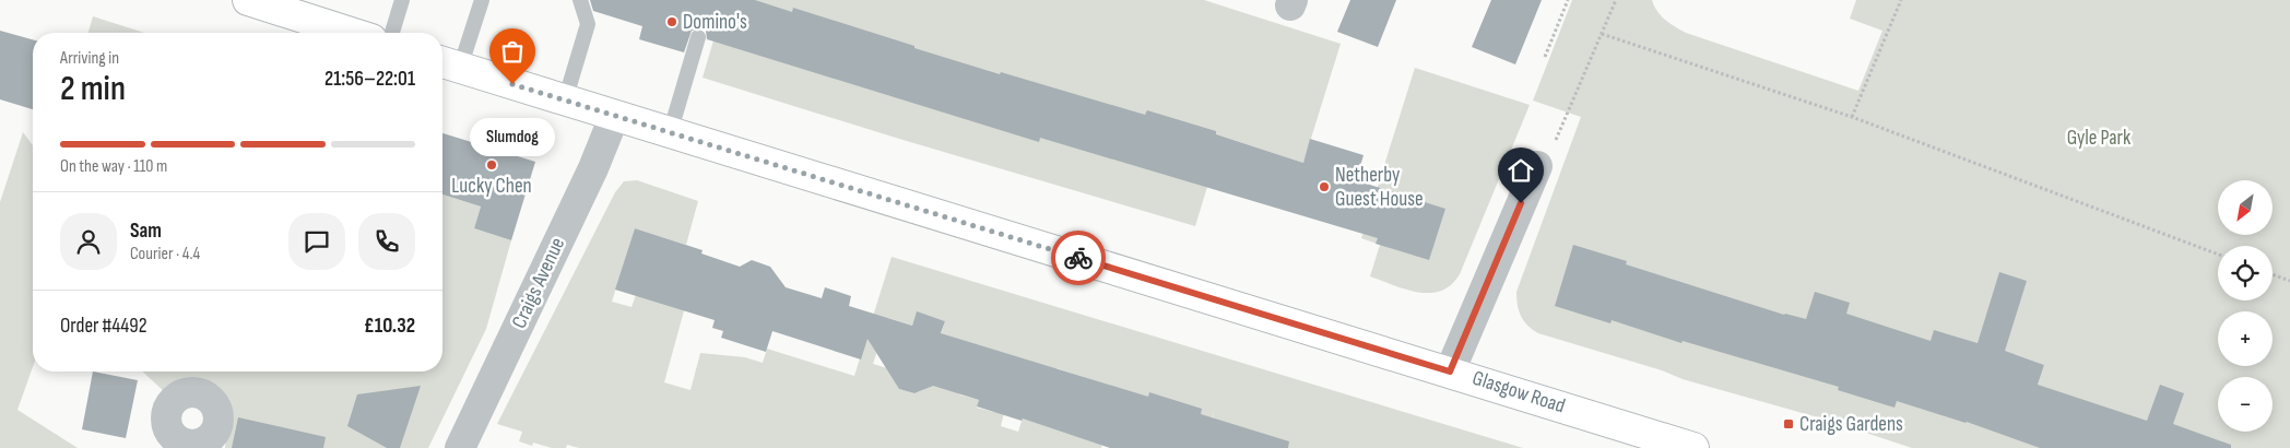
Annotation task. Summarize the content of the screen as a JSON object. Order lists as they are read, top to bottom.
{
  "streets": {
    "main road": ["Glasgow Road"],
    "street": ["Craigs Avenue"]
  },
  "crossings": [
    ["Craigs Avenue", "Glasgow Road"]
  ],
  "parks": ["Gyle Park"],
  "places": {
    "other": [
      "Domino's",
      "Slumdog",
      "Lucky Chen",
      "Netherby Guest House"
    ],
    "transit": ["Craigs Gardens"]
  },
  "north": "bottom left",
  "page": {
    "heading": ["2 min", "Arriving in", "21:56–22:01"],
    "panel": [
      "Sam",
      "Courier · 4.4",
      "Order #4492",
      "£10.32"
    ],
    "bubble": "Slumdog",
    "bar": "On the way · 110 m",
    "map_buttons": ["+", "−"]
  }
}
